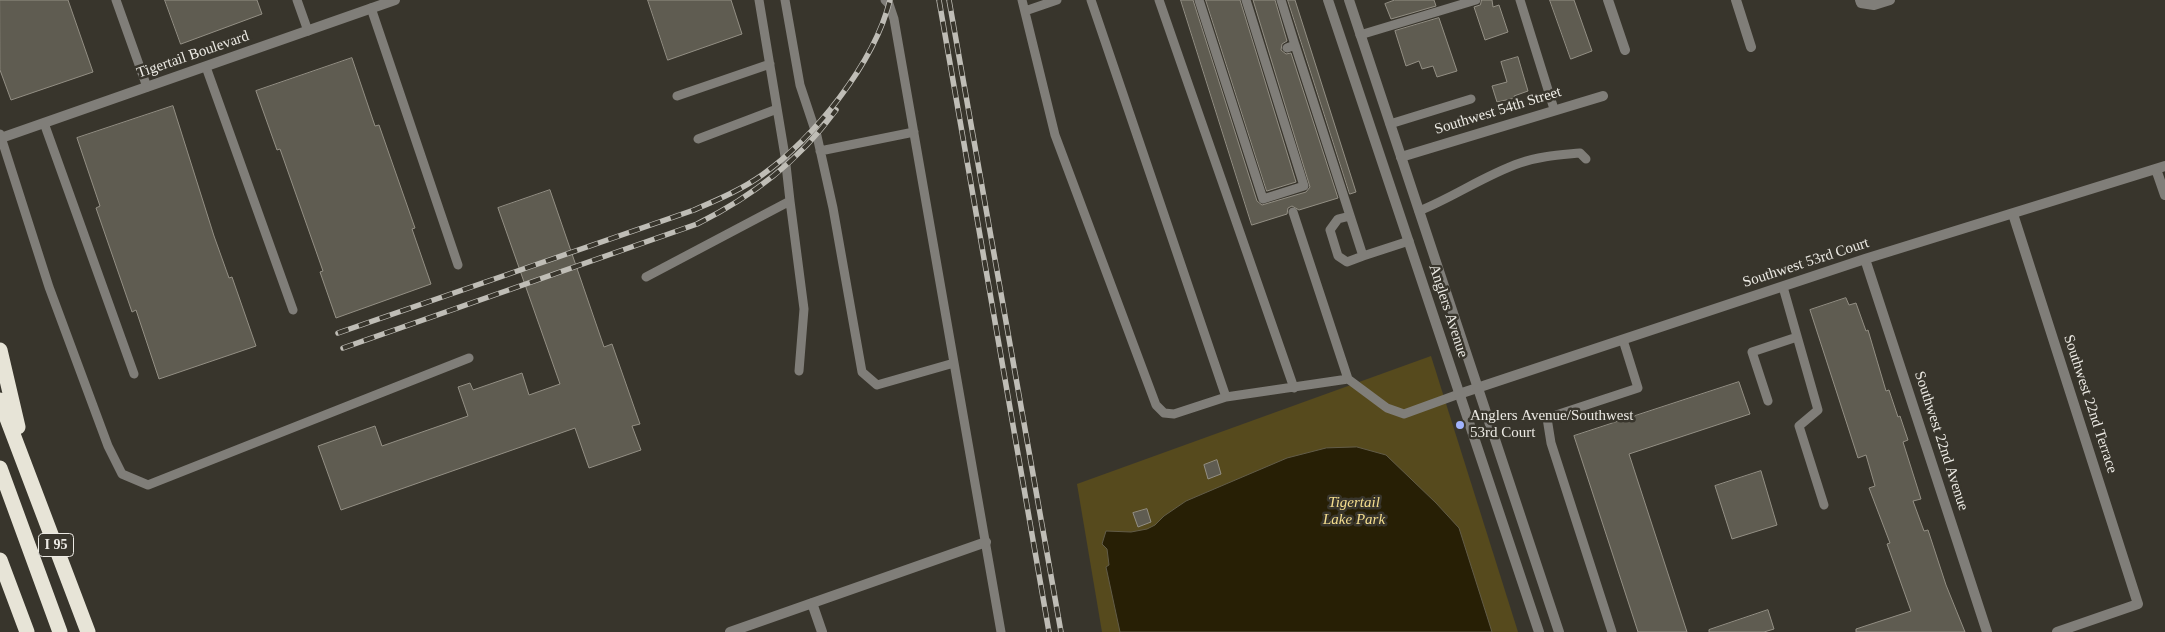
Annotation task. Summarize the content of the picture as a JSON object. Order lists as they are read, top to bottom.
{
  "streets": {
    "highway": ["I 95"],
    "street": [
      "Tigertail Boulevard",
      "Southwest 54th Street",
      "Southwest 53rd Court",
      "Anglers Avenue",
      "Southwest 22nd Terrace",
      "Southwest 22nd Avenue"
    ]
  },
  "crossings": [
    ["Southwest 54th Street", "Anglers Avenue"],
    ["Southwest 53rd Court", "Anglers Avenue"],
    ["Southwest 53rd Court", "Southwest 22nd Terrace"],
    ["Southwest 53rd Court", "Southwest 22nd Avenue"]
  ],
  "parks": ["Tigertail Lake Park"],
  "places": ["Anglers Avenue/Southwest 53rd Court"]
}
